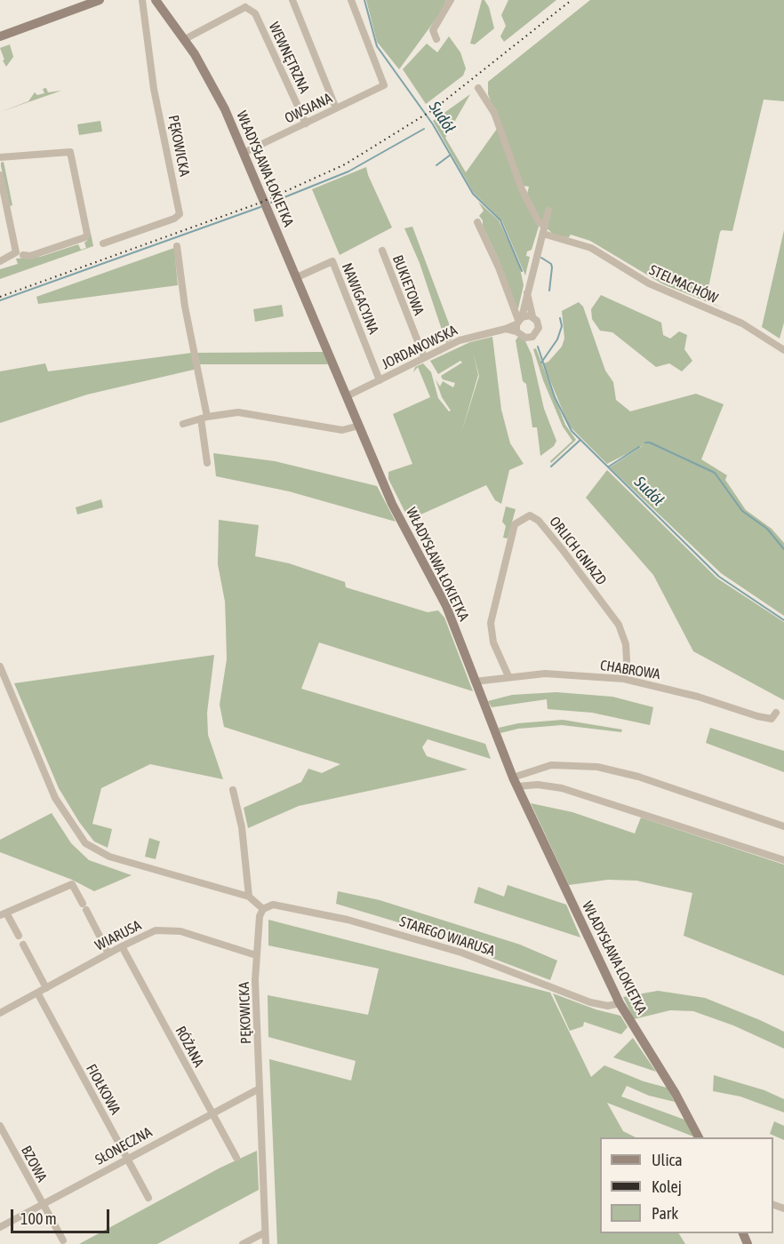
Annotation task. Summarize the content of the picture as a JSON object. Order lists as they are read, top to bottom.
{
  "streets": {
    "street": [
      "WEWNĘTRZNA",
      "OWSIANA",
      "PĘKOWICKA",
      "WŁADYSŁAWA ŁOKIETKA",
      "STELMACHÓW",
      "BUKIETOWA",
      "NAWIGACYJNA",
      "JORDANOWSKA",
      "ORLICH GNIAZD",
      "CHABROWA",
      "WIARUSA",
      "STAREGO WIARUSA",
      "RÓŻANA",
      "FIOŁKOWA",
      "SŁONECZNA",
      "BZOWA"
    ]
  },
  "crossings": [
    ["WEWNĘTRZNA", "OWSIANA"],
    ["OWSIANA", "WŁADYSŁAWA ŁOKIETKA"],
    ["PĘKOWICKA", "WIARUSA"],
    ["PĘKOWICKA", "STAREGO WIARUSA"],
    ["PĘKOWICKA", "SŁONECZNA"],
    ["WŁADYSŁAWA ŁOKIETKA", "NAWIGACYJNA"],
    ["WŁADYSŁAWA ŁOKIETKA", "JORDANOWSKA"],
    ["WŁADYSŁAWA ŁOKIETKA", "CHABROWA"],
    ["WŁADYSŁAWA ŁOKIETKA", "STAREGO WIARUSA"],
    ["BUKIETOWA", "JORDANOWSKA"],
    ["NAWIGACYJNA", "JORDANOWSKA"],
    ["ORLICH GNIAZD", "CHABROWA"],
    ["WIARUSA", "RÓŻANA"],
    ["WIARUSA", "FIOŁKOWA"],
    ["RÓŻANA", "SŁONECZNA"],
    ["FIOŁKOWA", "SŁONECZNA"],
    ["SŁONECZNA", "BZOWA"]
  ],
  "water": ["Sudół"],
  "legend": ["Ulica", "Kolej", "Park"],
  "scale_bar": "100 m"
}
